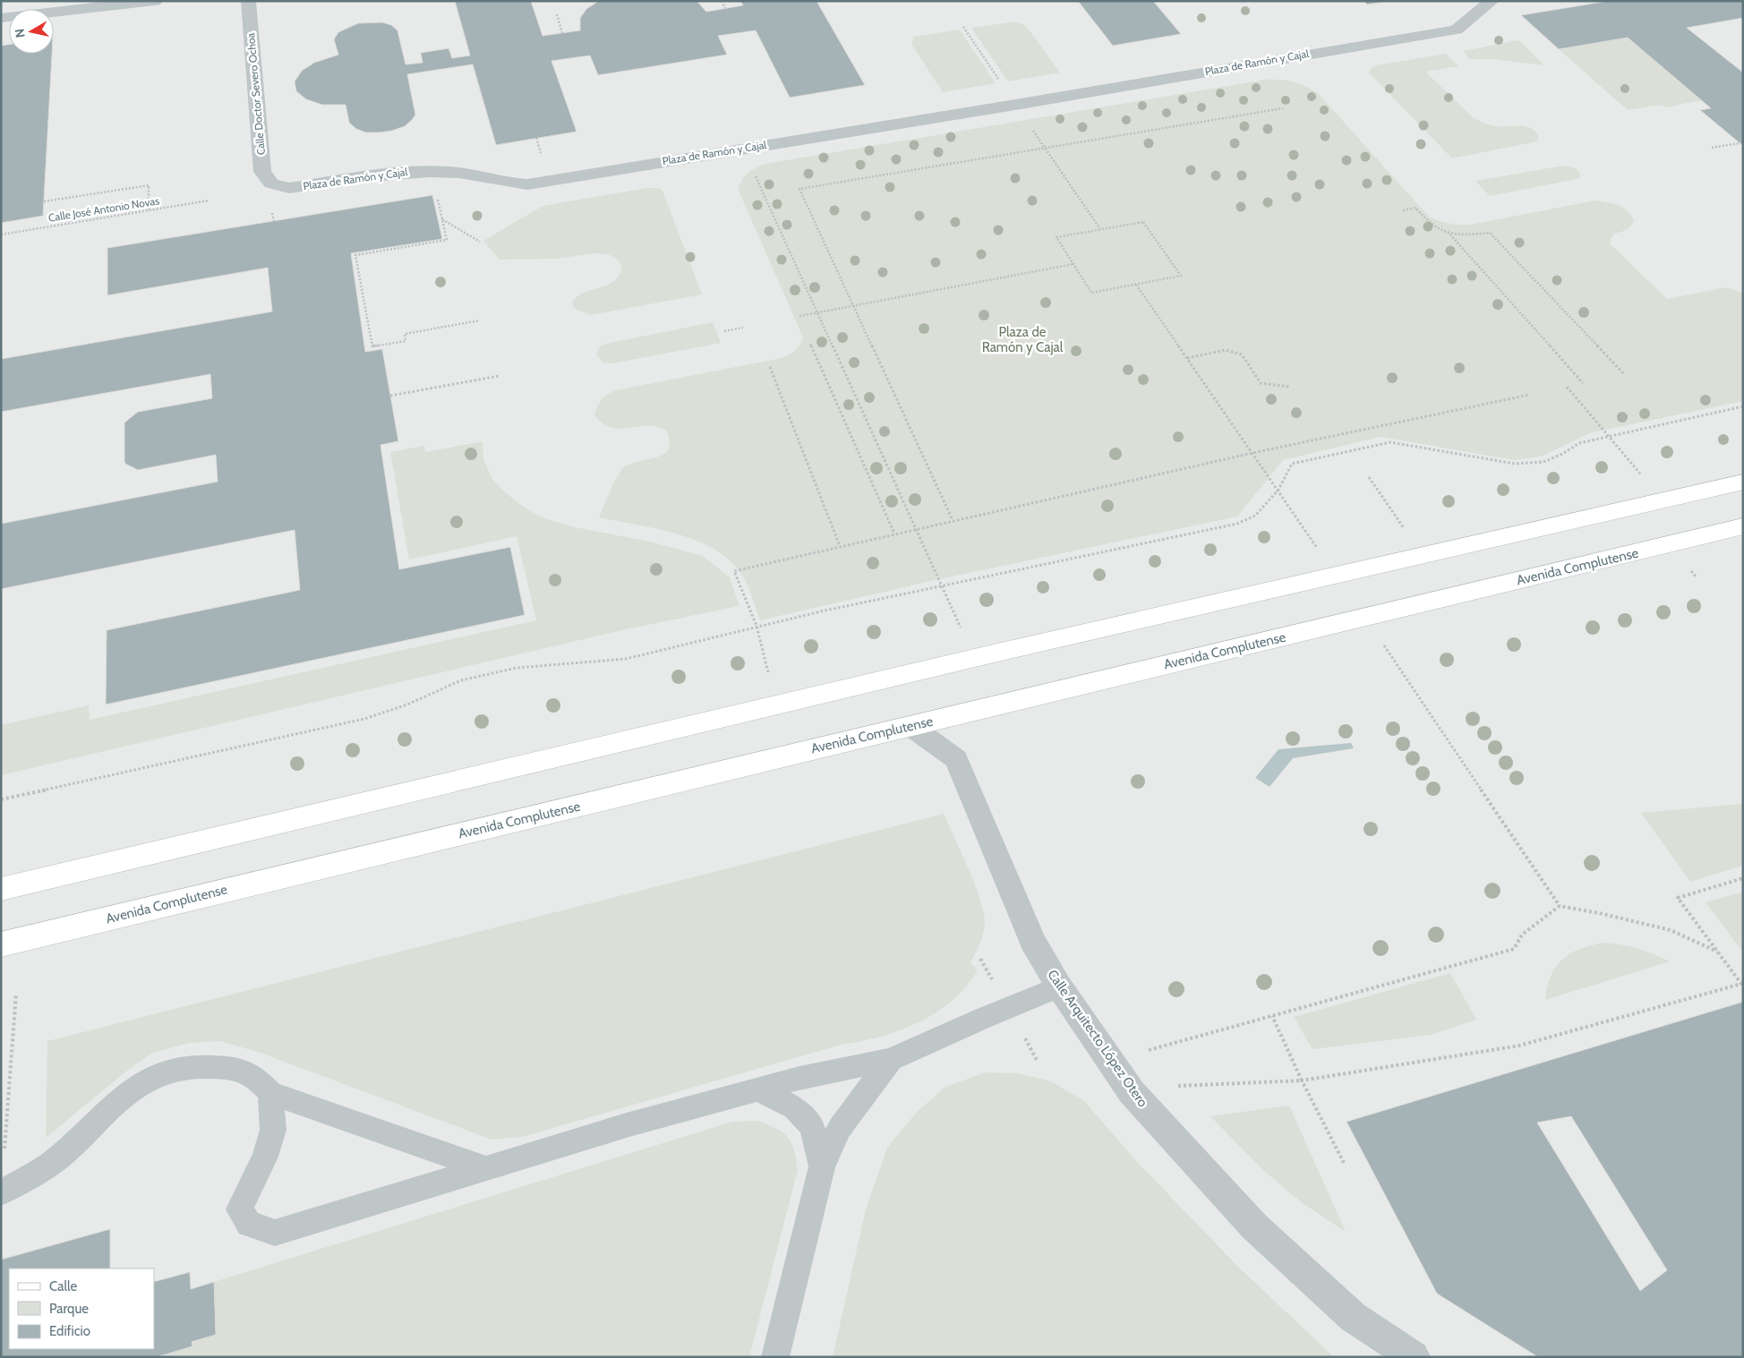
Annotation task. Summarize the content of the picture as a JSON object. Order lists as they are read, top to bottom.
{
  "streets": {
    "street": [
      "Plaza de Ramón y Cajal",
      "Calle Doctor Severo Ochoa",
      "Avenida Complutense",
      "Calle Arquitecto López Otero"
    ],
    "path": ["Calle José Antonio Novas"]
  },
  "crossings": [
    ["Plaza de Ramón y Cajal", "Calle Doctor Severo Ochoa"],
    ["Avenida Complutense", "Calle Arquitecto López Otero"]
  ],
  "parks": ["Plaza de Ramón y Cajal"],
  "legend": ["Calle", "Parque", "Edificio"],
  "north": "left"
}
